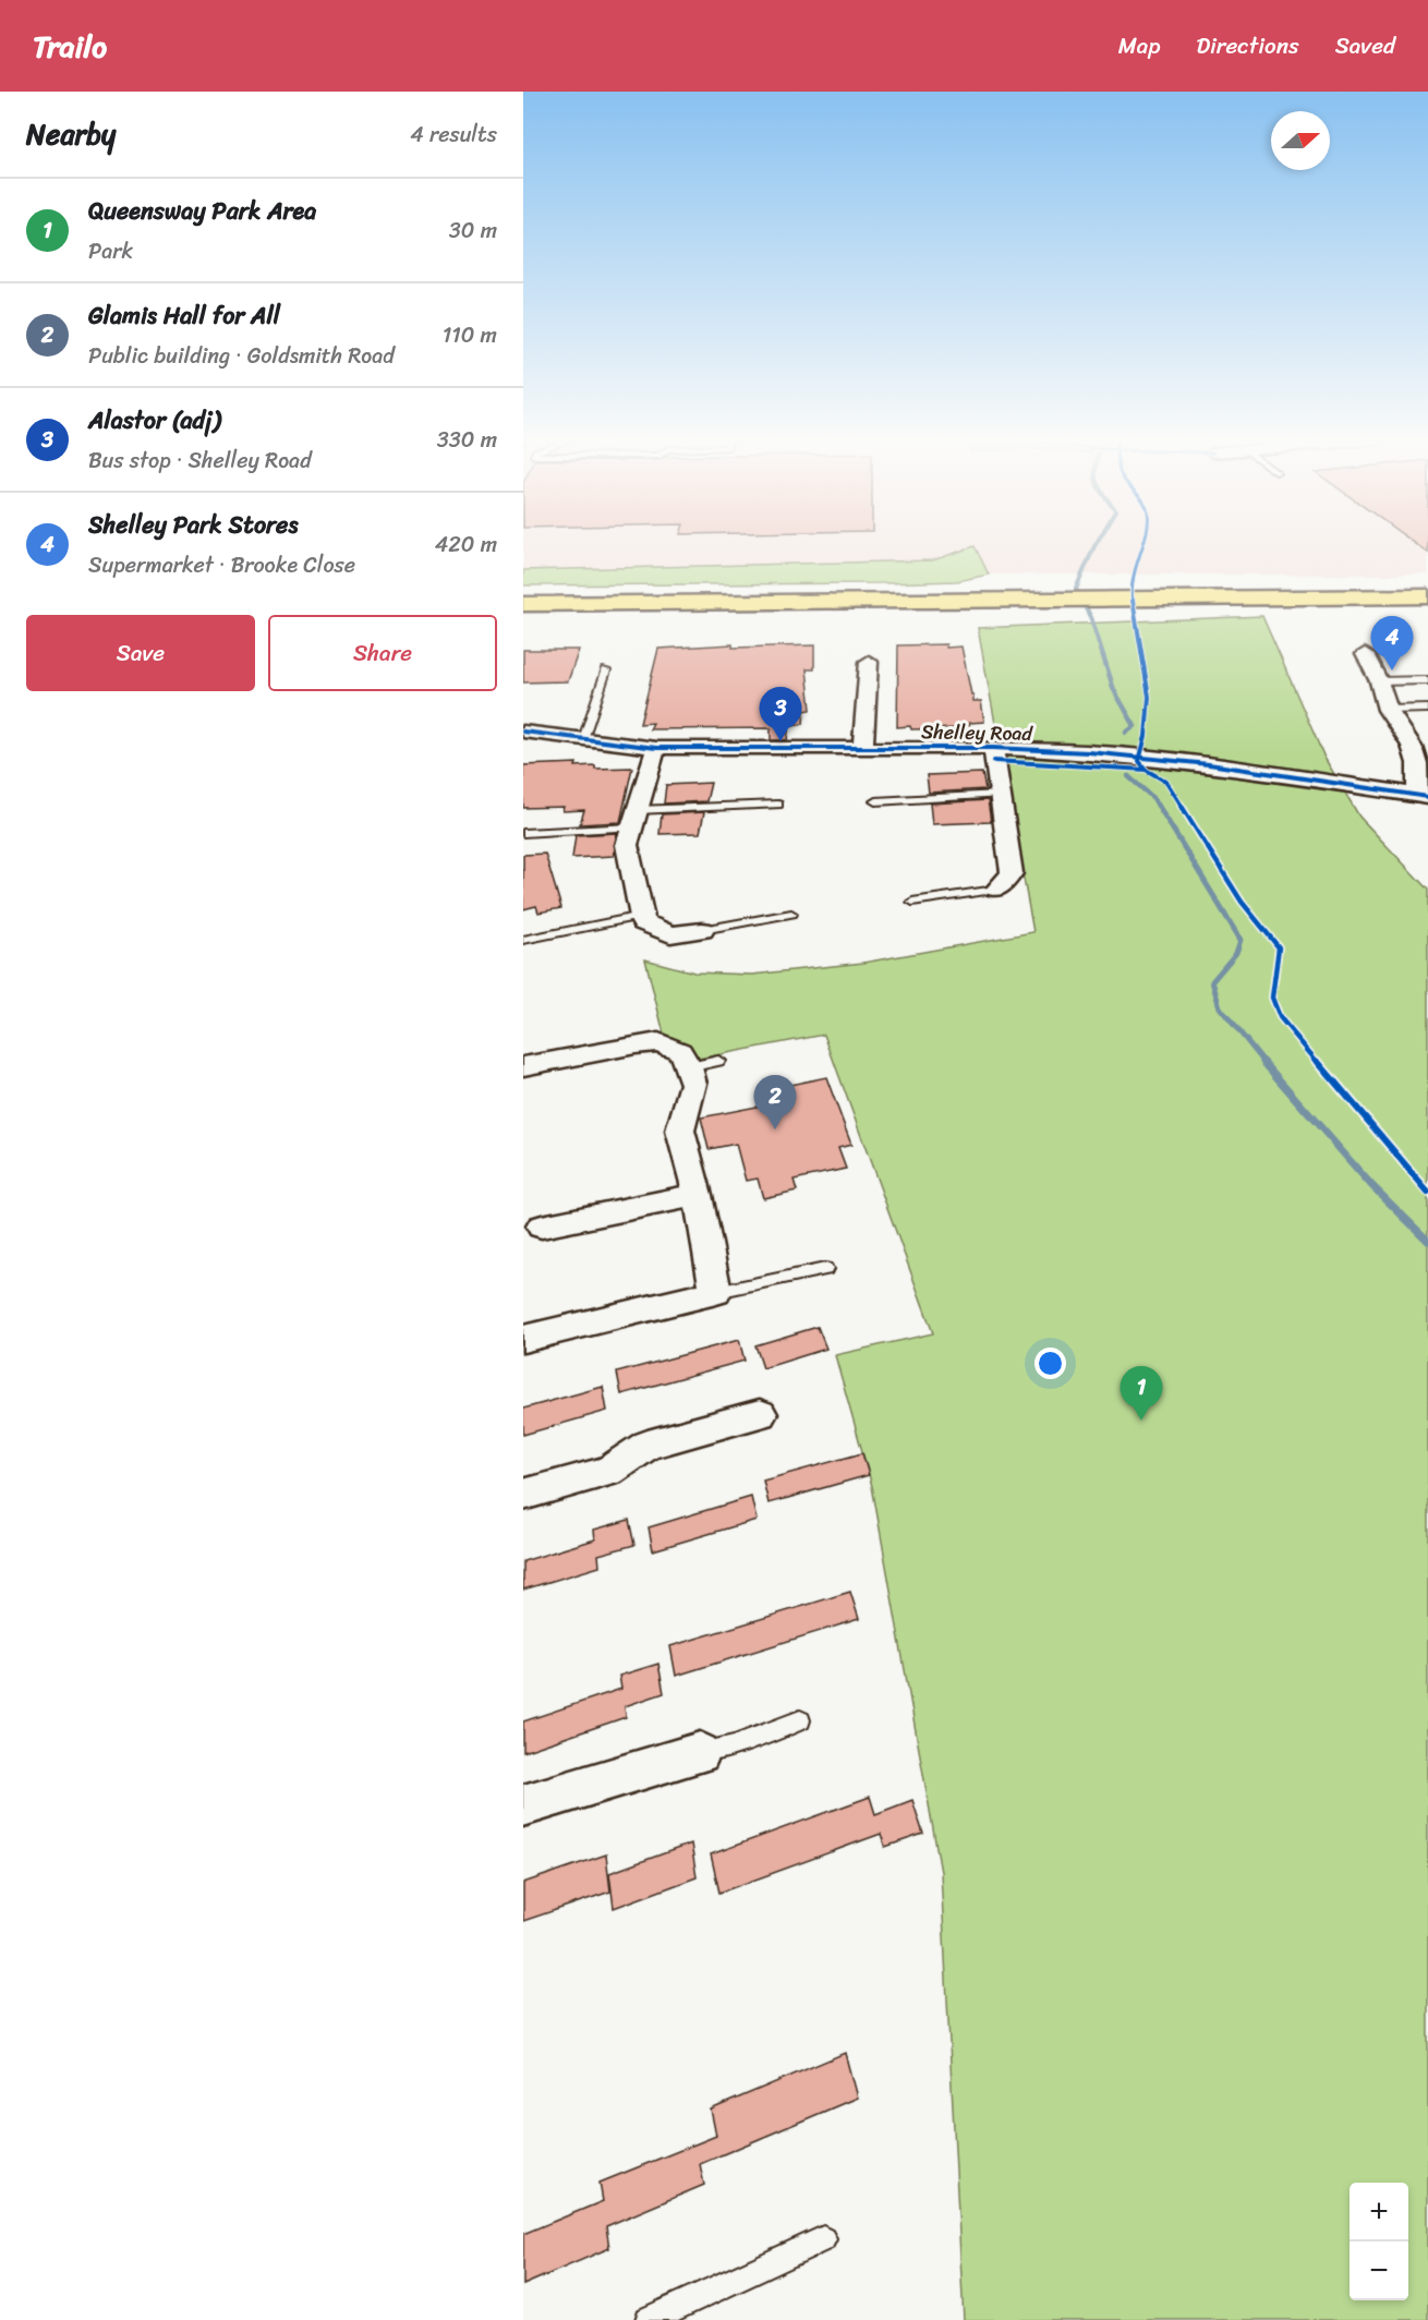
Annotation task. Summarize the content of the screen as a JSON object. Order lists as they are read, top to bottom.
{
  "streets": {
    "street": ["Shelley Road"]
  },
  "north": "right",
  "page": {
    "header": "Trailo",
    "nav": ["Map", "Directions", "Saved"],
    "heading": ["Nearby", "4 results"],
    "list": [
      {
        "mark": "1",
        "name": "Queensway Park Area",
        "note": "Park",
        "value": "30 m"
      },
      {
        "mark": "2",
        "name": "Glamis Hall for All",
        "note": "Public building · Goldsmith Road",
        "value": "110 m"
      },
      {
        "mark": "3",
        "name": "Alastor (adj)",
        "note": "Bus stop · Shelley Road",
        "value": "330 m"
      },
      {
        "mark": "4",
        "name": "Shelley Park Stores",
        "note": "Supermarket · Brooke Close",
        "value": "420 m"
      }
    ],
    "buttons": ["Save", "Share"],
    "pins": [
      "4",
      "3",
      "2",
      "1"
    ],
    "map_buttons": ["+", "−"]
  }
}
